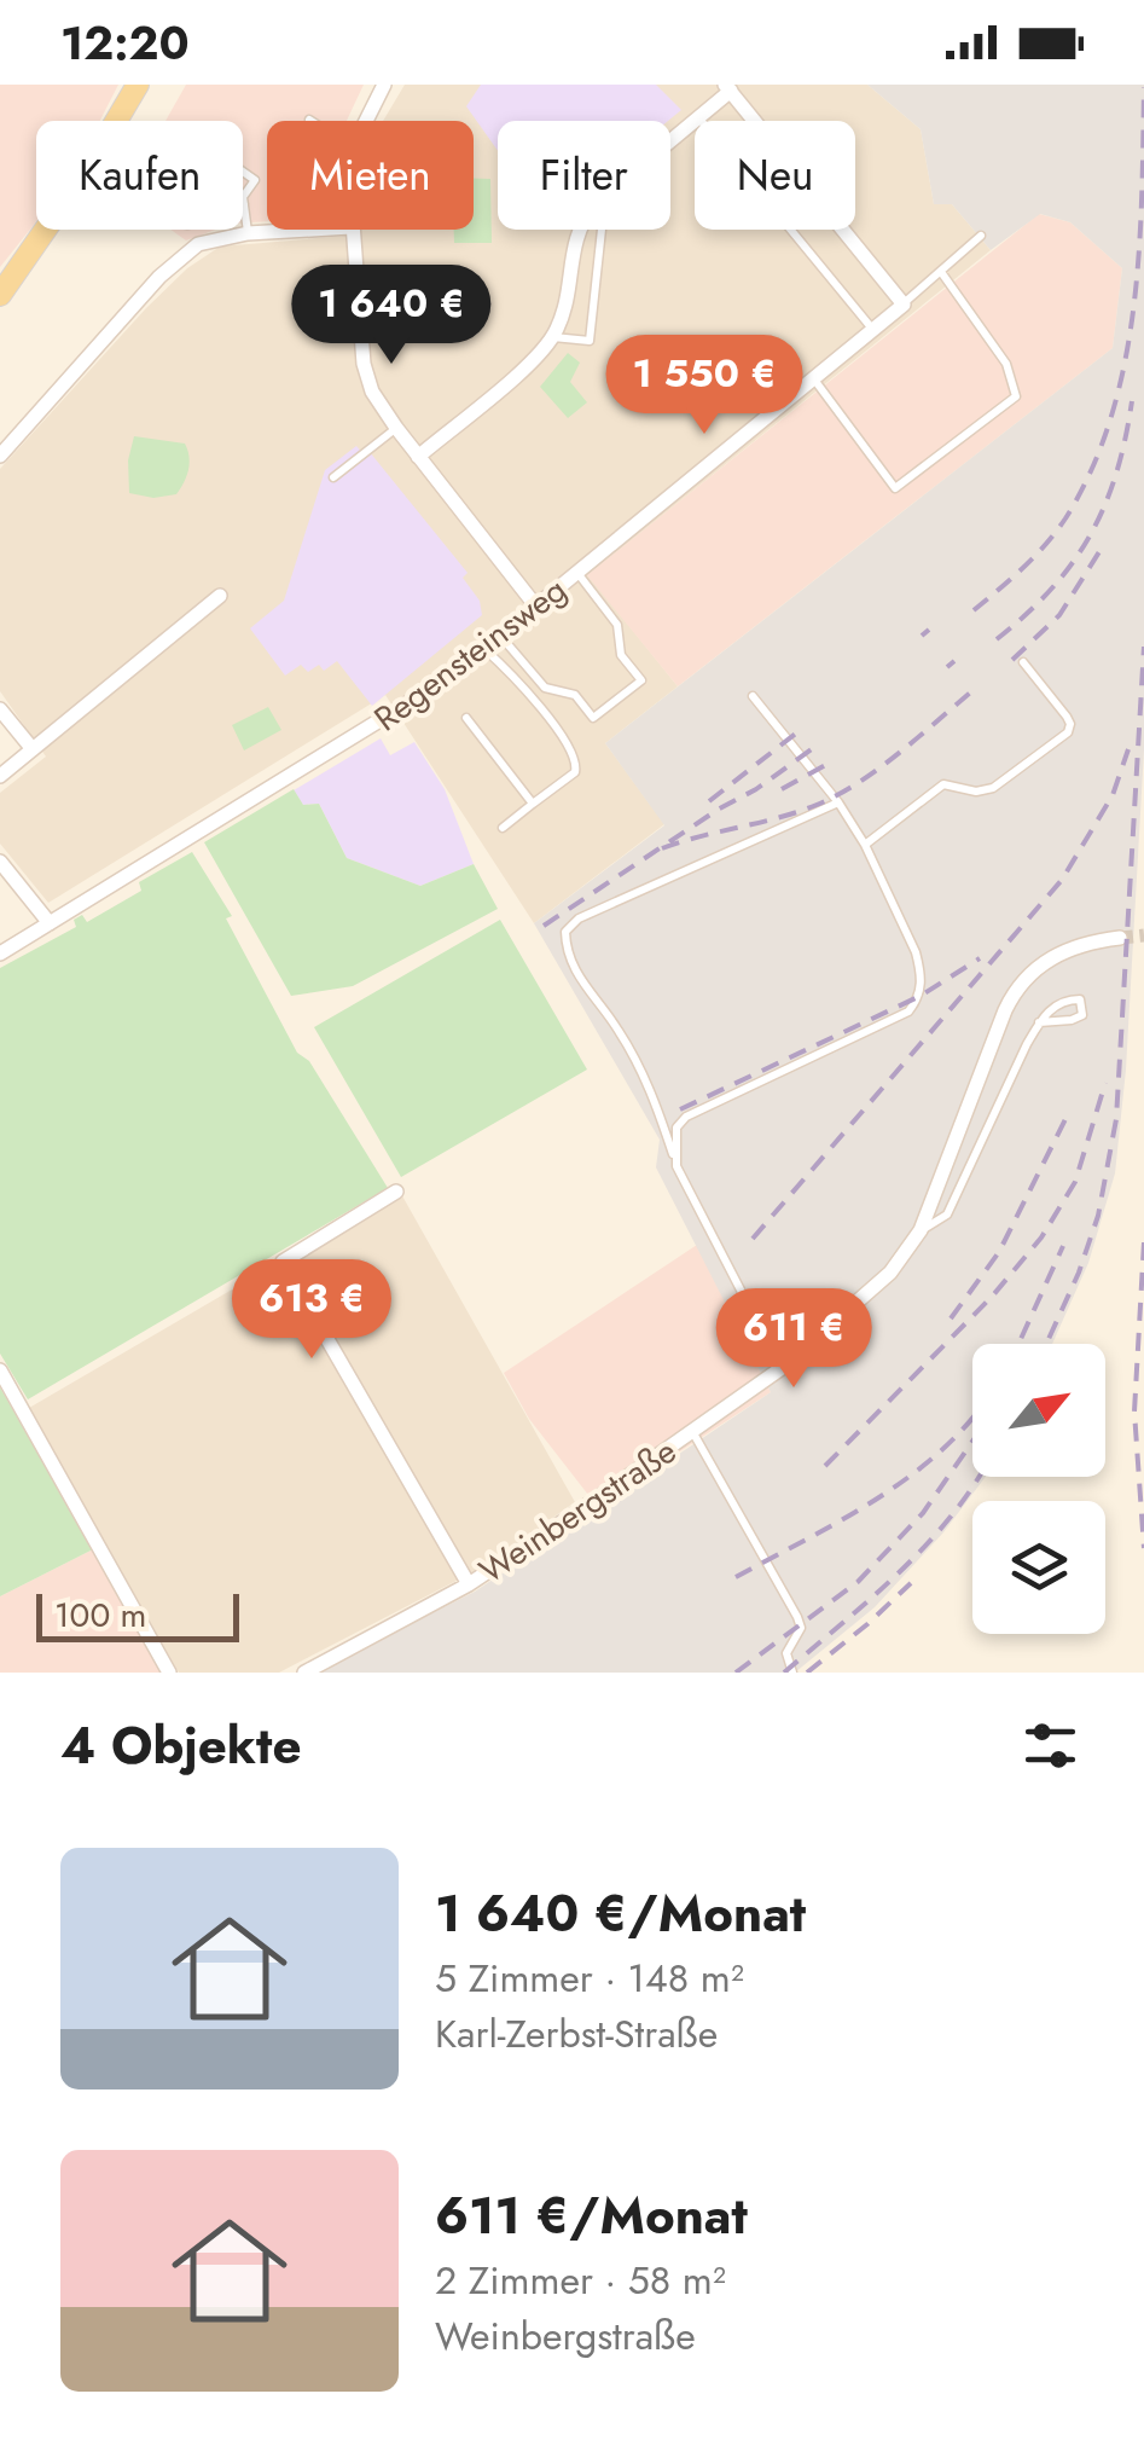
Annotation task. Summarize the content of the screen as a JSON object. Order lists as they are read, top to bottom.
{
  "streets": {
    "street": ["Regensteinsweg", "Weinbergstraße"]
  },
  "scale_bar": "100 m",
  "north": "top right",
  "page": {
    "status": "12:20",
    "chip": [
      "Kaufen",
      "Mieten",
      "Filter",
      "Neu"
    ],
    "price": [
      "1 640 €",
      "1 550 €",
      "613 €",
      "611 €"
    ],
    "scale": "100 m",
    "heading": "4 Objekte",
    "list": [
      {
        "name": "1 640 €/Monat",
        "note": "5 Zimmer · 148 m² · Karl-Zerbst-Straße"
      },
      {
        "name": "611 €/Monat",
        "note": "2 Zimmer · 58 m² · Weinbergstraße"
      }
    ]
  }
}
